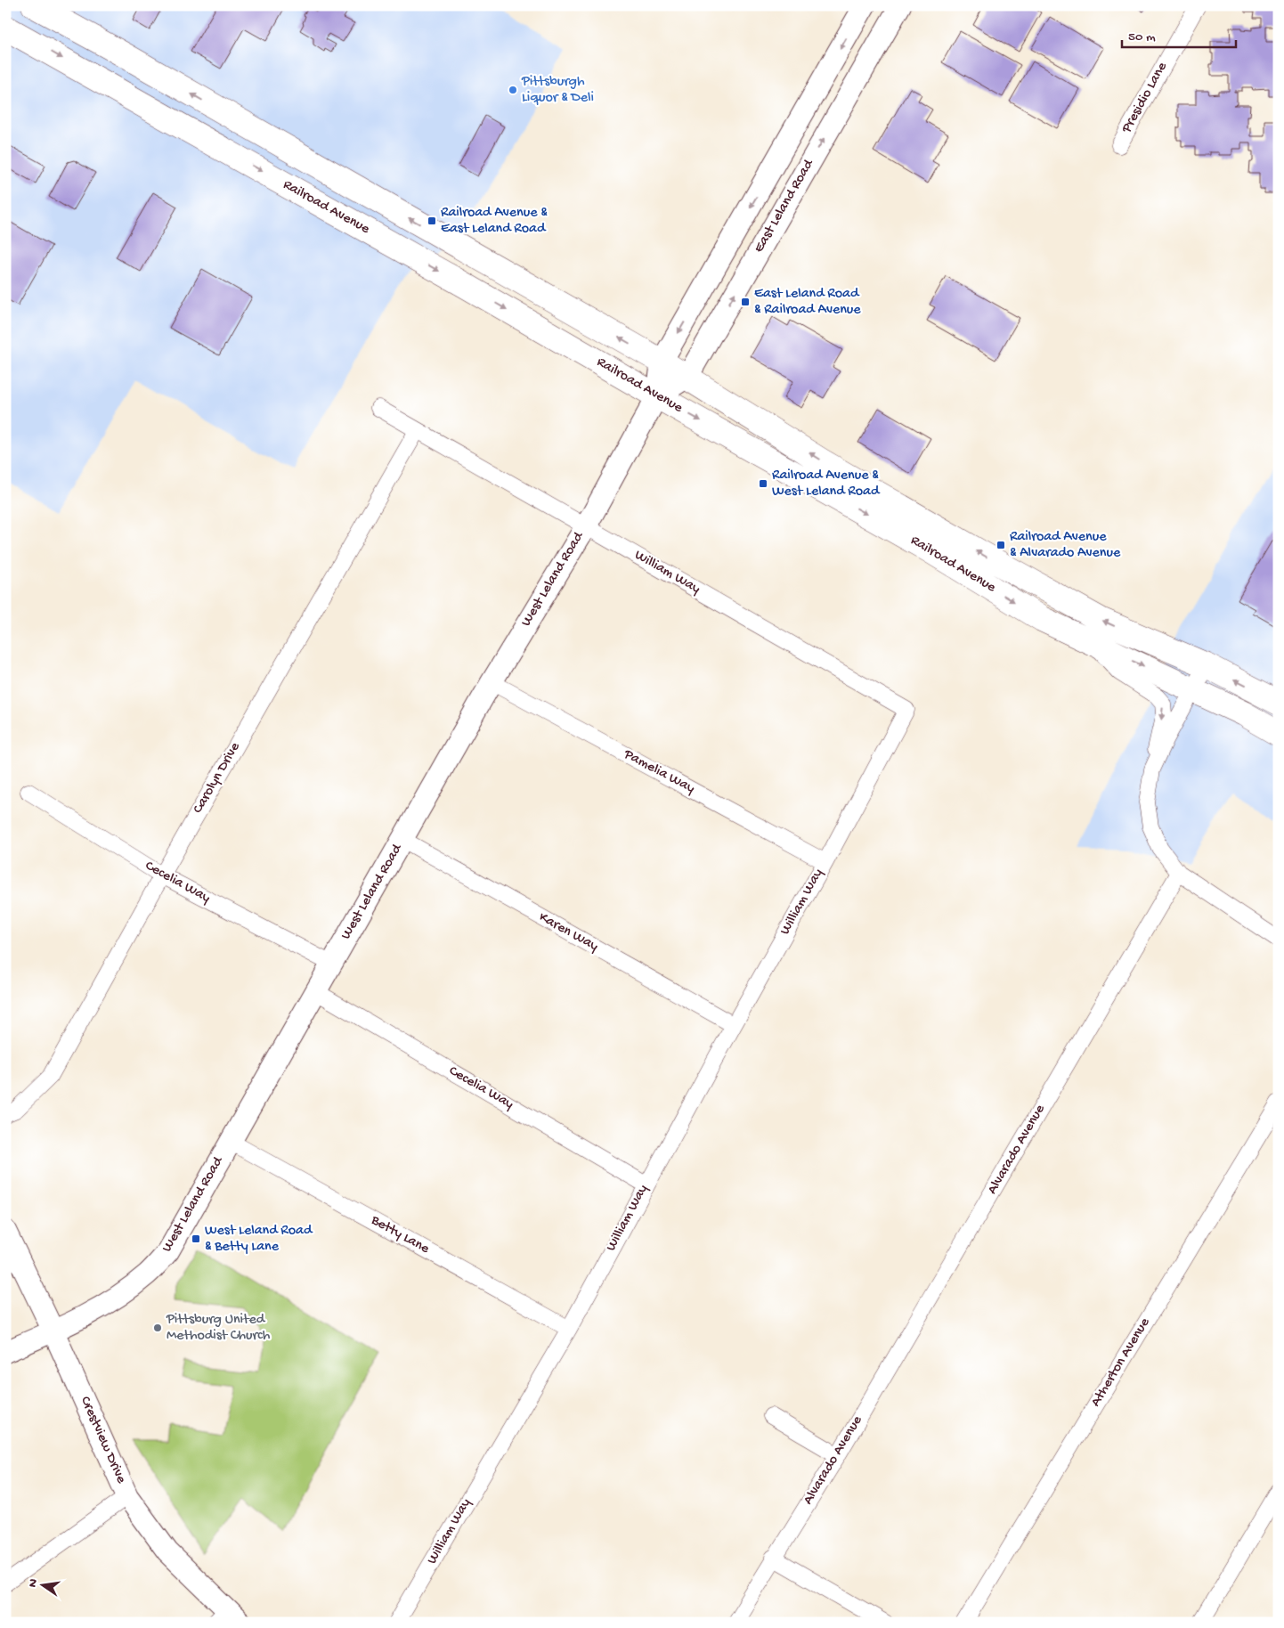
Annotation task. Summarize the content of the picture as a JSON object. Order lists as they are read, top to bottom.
{
  "streets": {
    "highway": ["Railroad Avenue"],
    "main road": ["East Leland Road", "West Leland Road", "Crestview Drive"],
    "street": [
      "Presidio Lane",
      "William Way",
      "Pamelia Way",
      "Carolyn Drive",
      "Cecelia Way",
      "Karen Way",
      "Alvarado Avenue",
      "Betty Lane",
      "Atherton Avenue"
    ]
  },
  "crossings": [
    ["East Leland Road", "Railroad Avenue"],
    ["East Leland Road", "West Leland Road"],
    ["Railroad Avenue", "West Leland Road"],
    ["William Way", "West Leland Road"],
    ["William Way", "Pamelia Way"],
    ["William Way", "Carolyn Drive"],
    ["William Way", "Cecelia Way"],
    ["William Way", "Karen Way"],
    ["William Way", "Betty Lane"],
    ["West Leland Road", "Pamelia Way"],
    ["West Leland Road", "Cecelia Way"],
    ["West Leland Road", "Karen Way"],
    ["West Leland Road", "Betty Lane"],
    ["West Leland Road", "Crestview Drive"],
    ["Carolyn Drive", "Cecelia Way"]
  ],
  "places": {
    "other": ["Pittsburgh Liquor & Deli", "Pittsburg United Methodist Church"],
    "transit": [
      "Railroad Avenue & East Leland Road",
      "East Leland Road & Railroad Avenue",
      "Railroad Avenue & West Leland Road",
      "Railroad Avenue & Alvarado Avenue",
      "West Leland Road & Betty Lane"
    ]
  },
  "scale_bar": "50 m",
  "north": "left"
}
